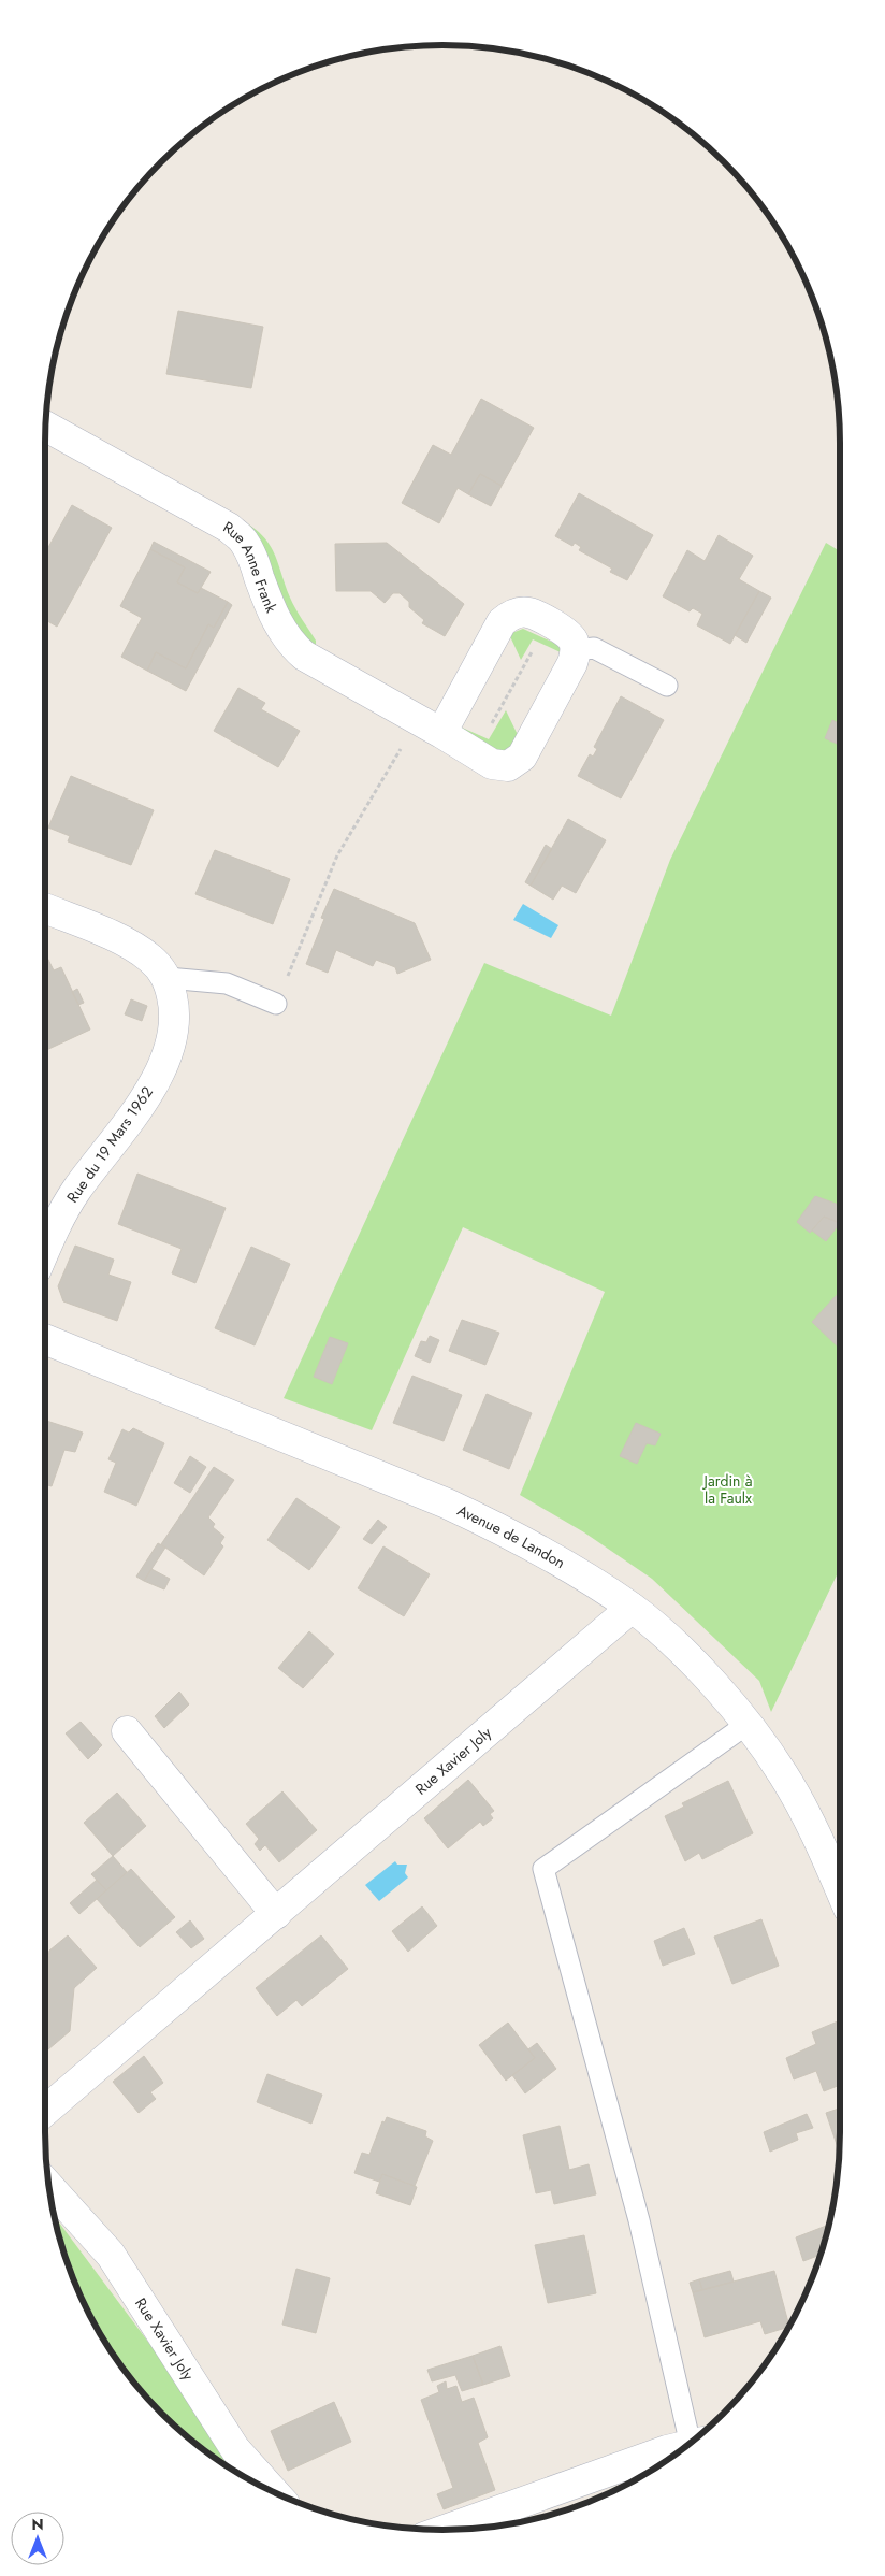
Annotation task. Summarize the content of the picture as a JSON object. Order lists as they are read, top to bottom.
{
  "streets": {
    "street": [
      "Rue Anne Frank",
      "Rue du 19 Mars 1962",
      "Avenue de Landon",
      "Rue Xavier Joly"
    ]
  },
  "crossings": [
    ["Avenue de Landon", "Rue Xavier Joly"]
  ],
  "parks": ["Jardin à la Faulx"],
  "north": "top"
}
